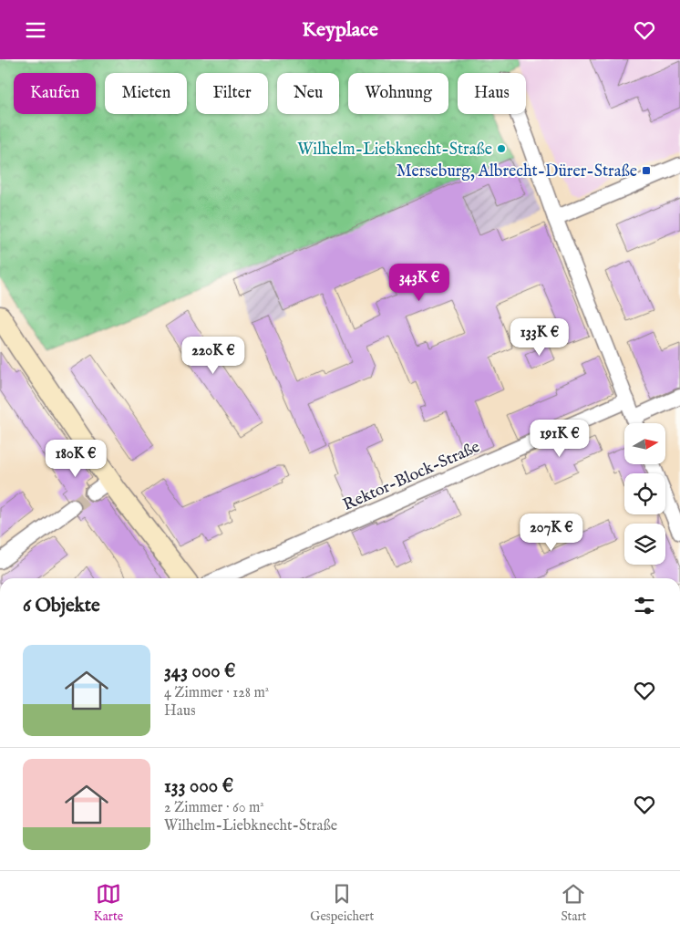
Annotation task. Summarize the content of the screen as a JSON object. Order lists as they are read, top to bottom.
{
  "streets": {
    "street": ["Rektor-Block-Straße"]
  },
  "places": {
    "other": ["Wilhelm-Liebknecht-Straße"],
    "transit": ["Merseburg, Albrecht-Dürer-Straße"]
  },
  "north": "right",
  "page": {
    "header": "Keyplace",
    "chip": [
      "Kaufen",
      "Mieten",
      "Filter",
      "Neu",
      "Wohnung",
      "Haus"
    ],
    "price": [
      "343K €",
      "133K €",
      "220K €",
      "191K €",
      "180K €",
      "207K €"
    ],
    "heading": "6 Objekte",
    "list": [
      {
        "name": "343 000 €",
        "note": "4 Zimmer · 128 m² · Haus"
      },
      {
        "name": "133 000 €",
        "note": "2 Zimmer · 60 m² · Wilhelm-Liebknecht-Straße"
      }
    ],
    "tabs": ["Karte", "Gespeichert", "Start"]
  }
}
